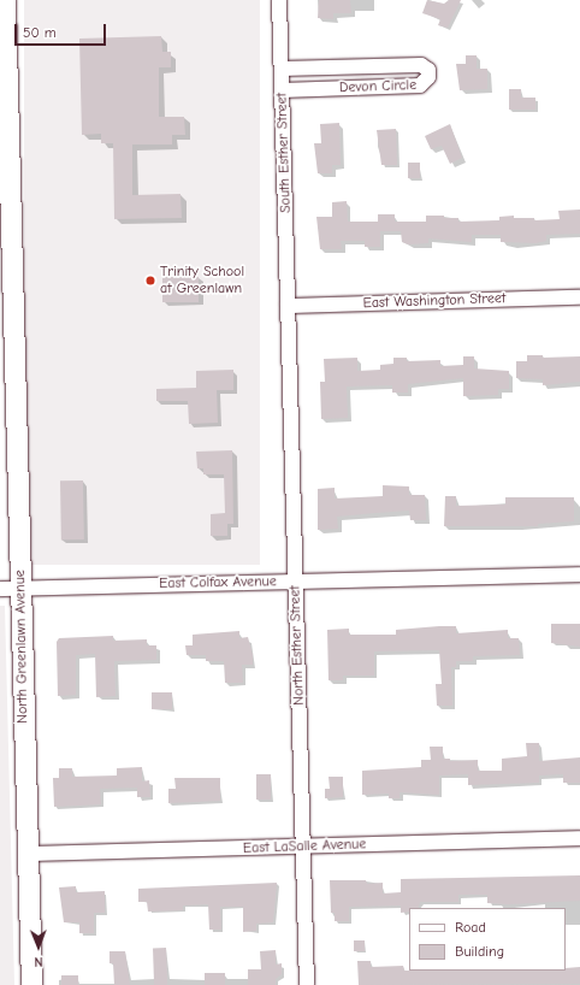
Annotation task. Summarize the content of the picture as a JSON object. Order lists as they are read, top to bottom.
{
  "streets": {
    "street": [
      "Devon Circle",
      "South Esther Street",
      "East Washington Street",
      "East Colfax Avenue",
      "North Esther Street",
      "North Greenlawn Avenue",
      "East LaSalle Avenue"
    ]
  },
  "crossings": [
    ["Devon Circle", "South Esther Street"],
    ["South Esther Street", "East Washington Street"],
    ["South Esther Street", "North Esther Street"],
    ["East Washington Street", "North Esther Street"],
    ["East Colfax Avenue", "North Esther Street"],
    ["East Colfax Avenue", "North Greenlawn Avenue"],
    ["North Esther Street", "East LaSalle Avenue"],
    ["North Greenlawn Avenue", "East LaSalle Avenue"]
  ],
  "places": ["Trinity School at Greenlawn"],
  "legend": ["Road", "Building"],
  "scale_bar": "50 m",
  "north": "bottom"
}
